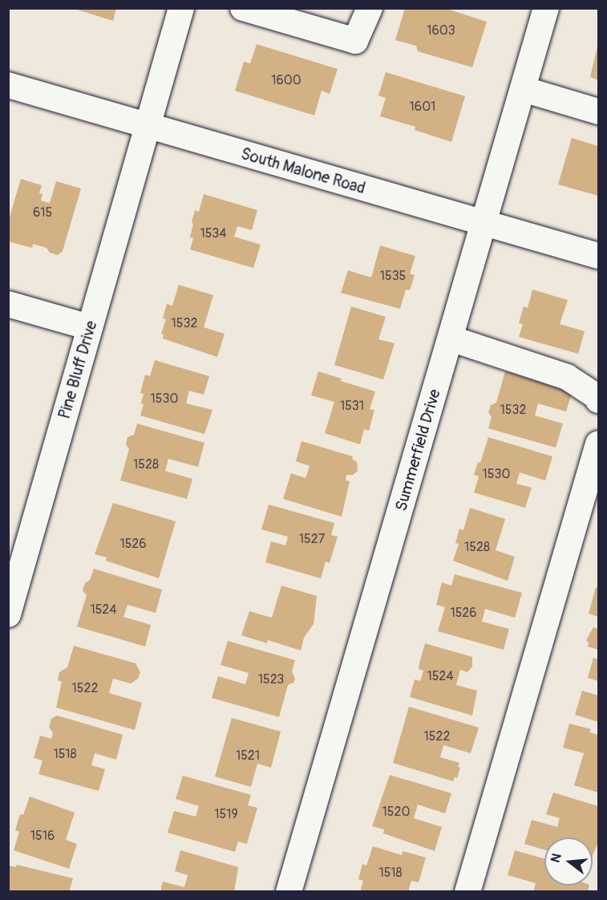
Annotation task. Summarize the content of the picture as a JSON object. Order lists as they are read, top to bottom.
{
  "streets": {
    "street": ["South Malone Road", "Pine Bluff Drive", "Summerfield Drive"]
  },
  "crossings": [
    ["South Malone Road", "Pine Bluff Drive"],
    ["South Malone Road", "Summerfield Drive"]
  ],
  "house_numbers": [
    "1603",
    "1600",
    "1601",
    "615",
    "1534",
    "1535",
    "1532",
    "1530",
    "1531",
    "1532",
    "1528",
    "1530",
    "1527",
    "1526",
    "1528",
    "1524",
    "1526",
    "1524",
    "1523",
    "1522",
    "1522",
    "1518",
    "1521",
    "1520",
    "1519",
    "1516",
    "1518"
  ],
  "north": "left"
}
